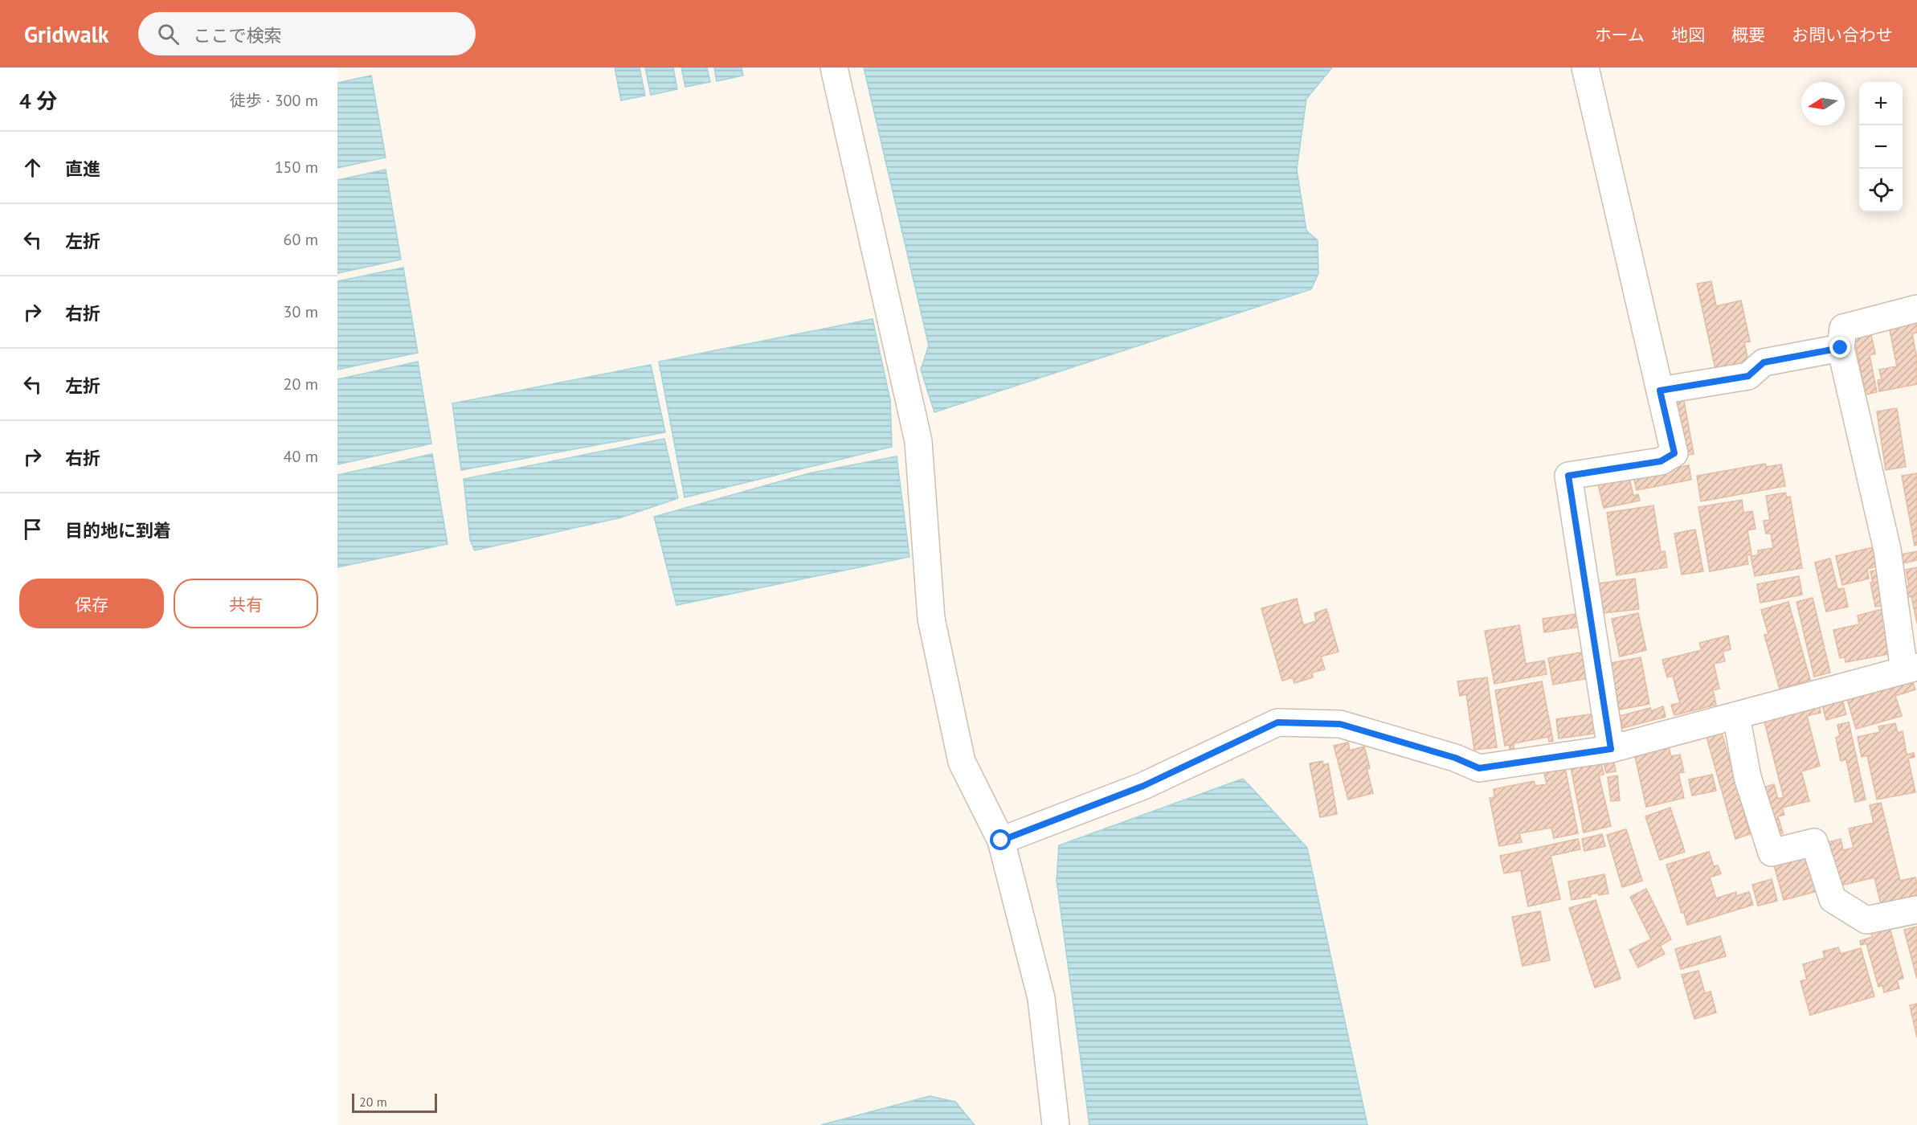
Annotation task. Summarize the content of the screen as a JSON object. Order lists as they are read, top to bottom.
{
  "scale_bar": "20 m",
  "north": "left",
  "page": {
    "header": "Gridwalk",
    "search": "ここで検索",
    "nav": [
      "ホーム",
      "地図",
      "概要",
      "お問い合わせ"
    ],
    "heading": ["4 分", "徒歩 · 300 m"],
    "map_buttons": ["+", "−"],
    "list": [
      ["直進", "150 m"],
      ["左折", "60 m"],
      ["右折", "30 m"],
      ["左折", "20 m"],
      ["右折", "40 m"],
      "目的地に到着"
    ],
    "buttons": ["保存", "共有"],
    "scale": "20 m"
  }
}
